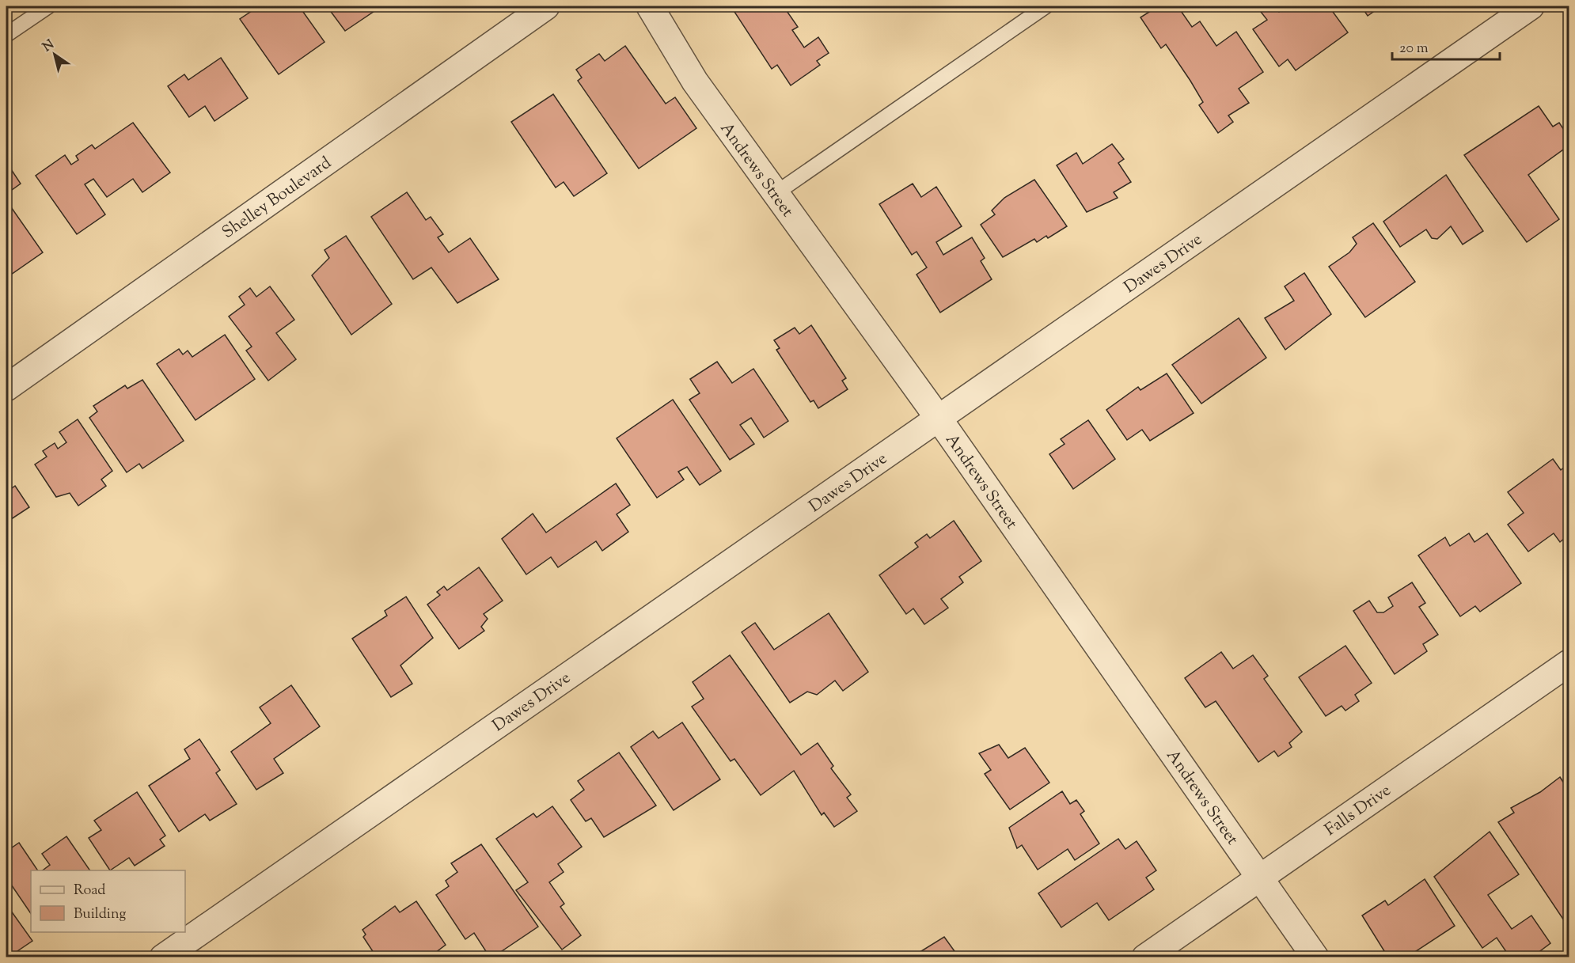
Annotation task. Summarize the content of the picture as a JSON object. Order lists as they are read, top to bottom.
{
  "streets": {
    "street": [
      "Andrews Street",
      "Shelley Boulevard",
      "Dawes Drive",
      "Falls Drive"
    ]
  },
  "crossings": [
    ["Andrews Street", "Dawes Drive"],
    ["Andrews Street", "Falls Drive"]
  ],
  "legend": ["Road", "Building"],
  "scale_bar": "20 m",
  "north": "top left"
}
